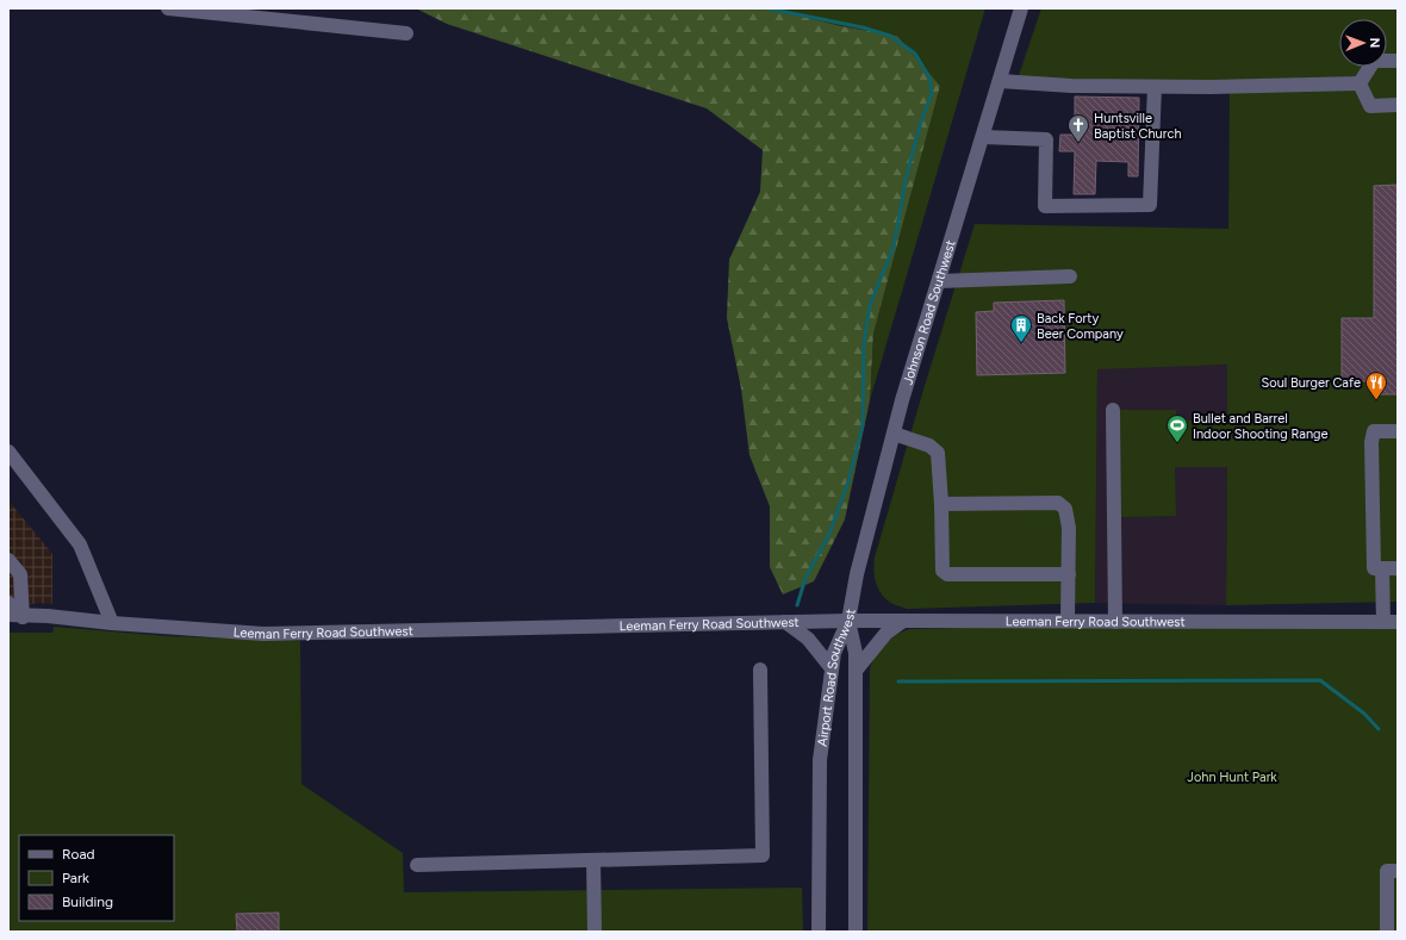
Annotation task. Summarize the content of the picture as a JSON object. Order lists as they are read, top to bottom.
{
  "streets": {
    "street": ["Johnson Road Southwest", "Leeman Ferry Road Southwest", "Airport Road Southwest"]
  },
  "crossings": [
    ["Johnson Road Southwest", "Leeman Ferry Road Southwest"],
    ["Johnson Road Southwest", "Airport Road Southwest"],
    ["Leeman Ferry Road Southwest", "Airport Road Southwest"]
  ],
  "parks": ["John Hunt Park"],
  "places": {
    "church": ["Huntsville Baptist Church"],
    "building": ["Back Forty Beer Company"],
    "restaurant": ["Soul Burger Cafe"],
    "sports": ["Bullet and Barrel Indoor Shooting Range"]
  },
  "legend": ["Road", "Park", "Building"],
  "north": "right"
}
